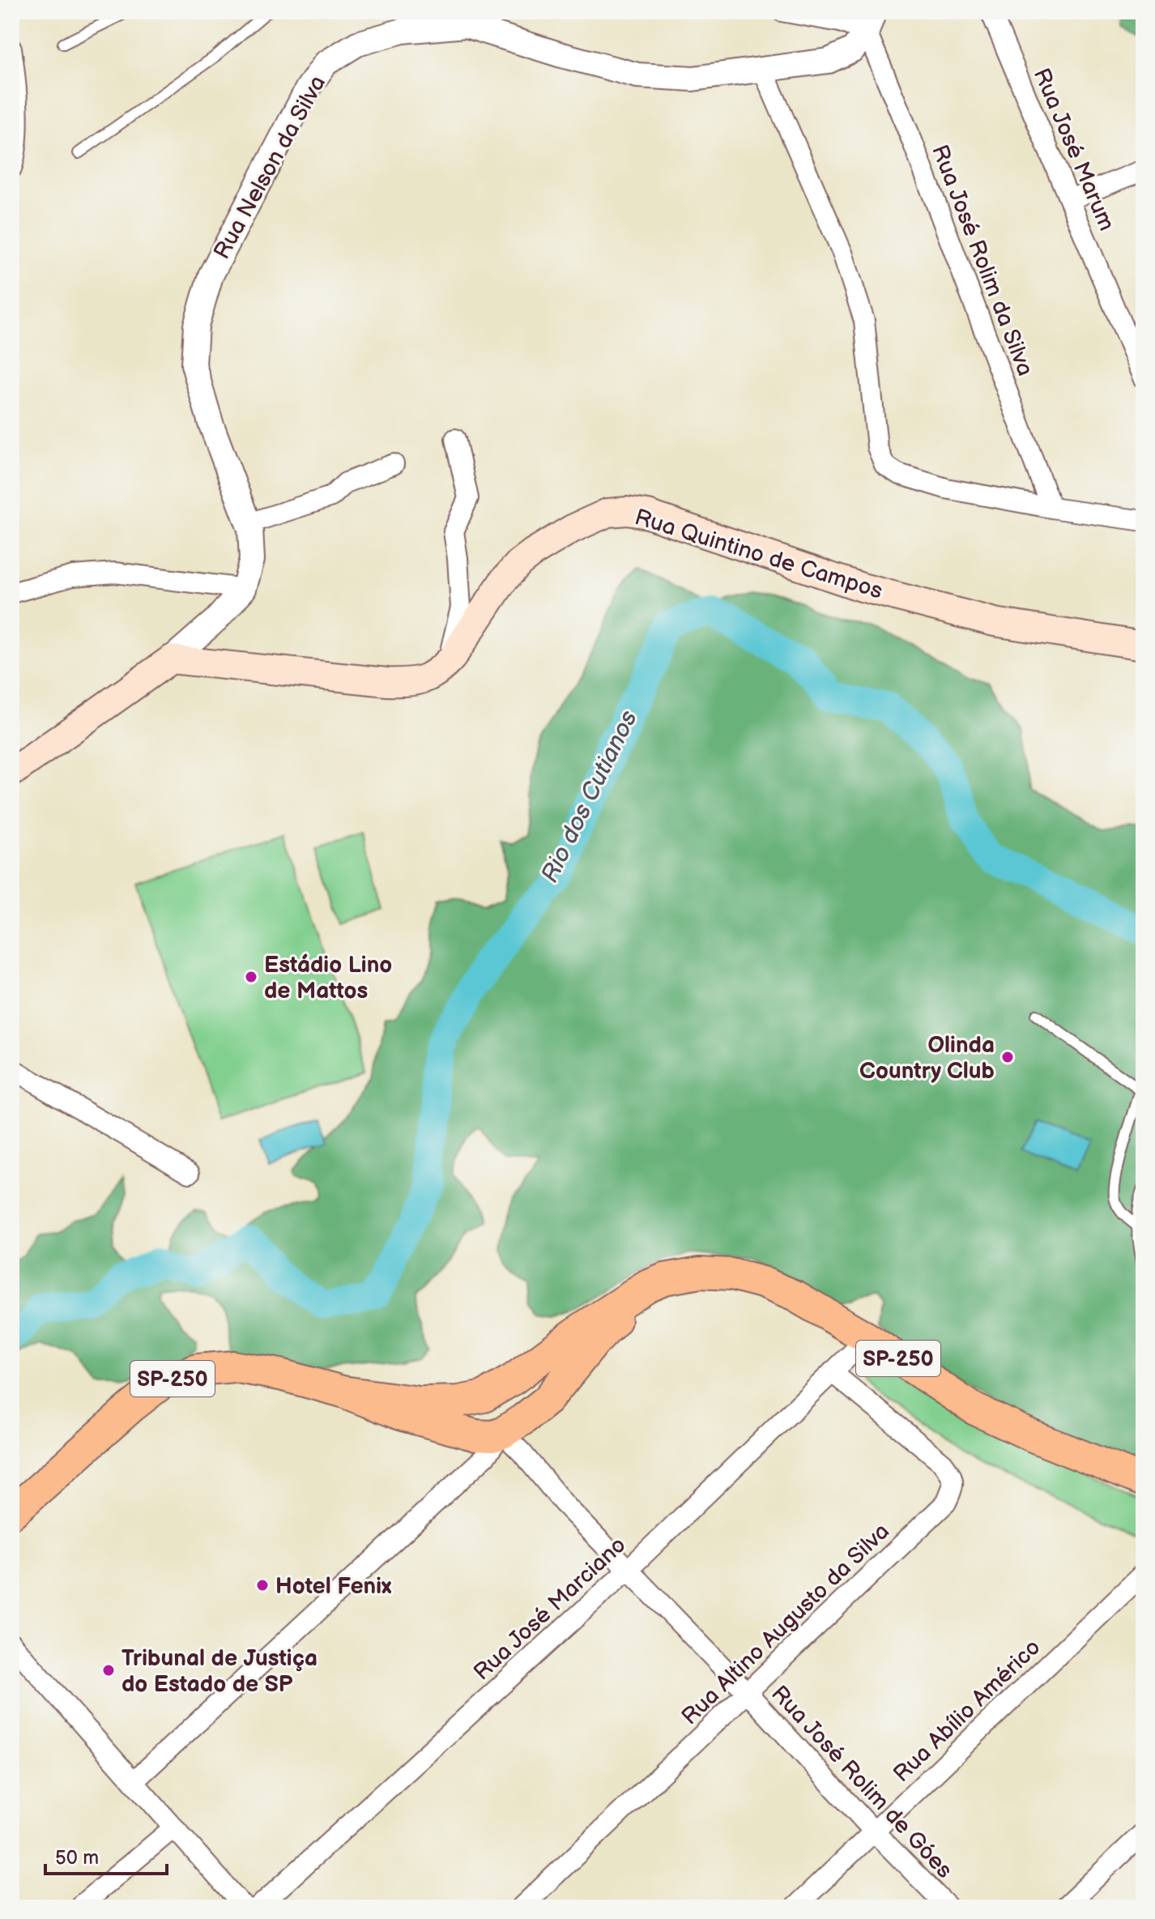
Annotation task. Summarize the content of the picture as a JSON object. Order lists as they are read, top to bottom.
{
  "streets": {
    "main road": ["Rua Quintino de Campos", "SP-250"],
    "street": [
      "Rua José Marum",
      "Rua Nelson da Silva",
      "Rua José Rolim da Silva",
      "Rua José Marciano",
      "Rua Altino Augusto da Silva",
      "Rua Abílio Américo",
      "Rua José Rolim de Góes"
    ]
  },
  "crossings": [
    ["Rua Nelson da Silva", "Rua José Rolim da Silva"],
    ["Rua Nelson da Silva", "Rua Quintino de Campos"],
    ["SP-250", "Rua José Marciano"],
    ["SP-250", "Rua José Rolim de Góes"],
    ["Rua José Marciano", "Rua Altino Augusto da Silva"],
    ["Rua José Marciano", "Rua José Rolim de Góes"],
    ["Rua Altino Augusto da Silva", "Rua José Rolim de Góes"],
    ["Rua Abílio Américo", "Rua José Rolim de Góes"]
  ],
  "water": ["Rio dos Cutianos"],
  "places": [
    "Estádio Lino de Mattos",
    "Olinda Country Club",
    "Hotel Fenix",
    "Tribunal de Justiça do Estado de SP"
  ],
  "scale_bar": "50 m"
}
